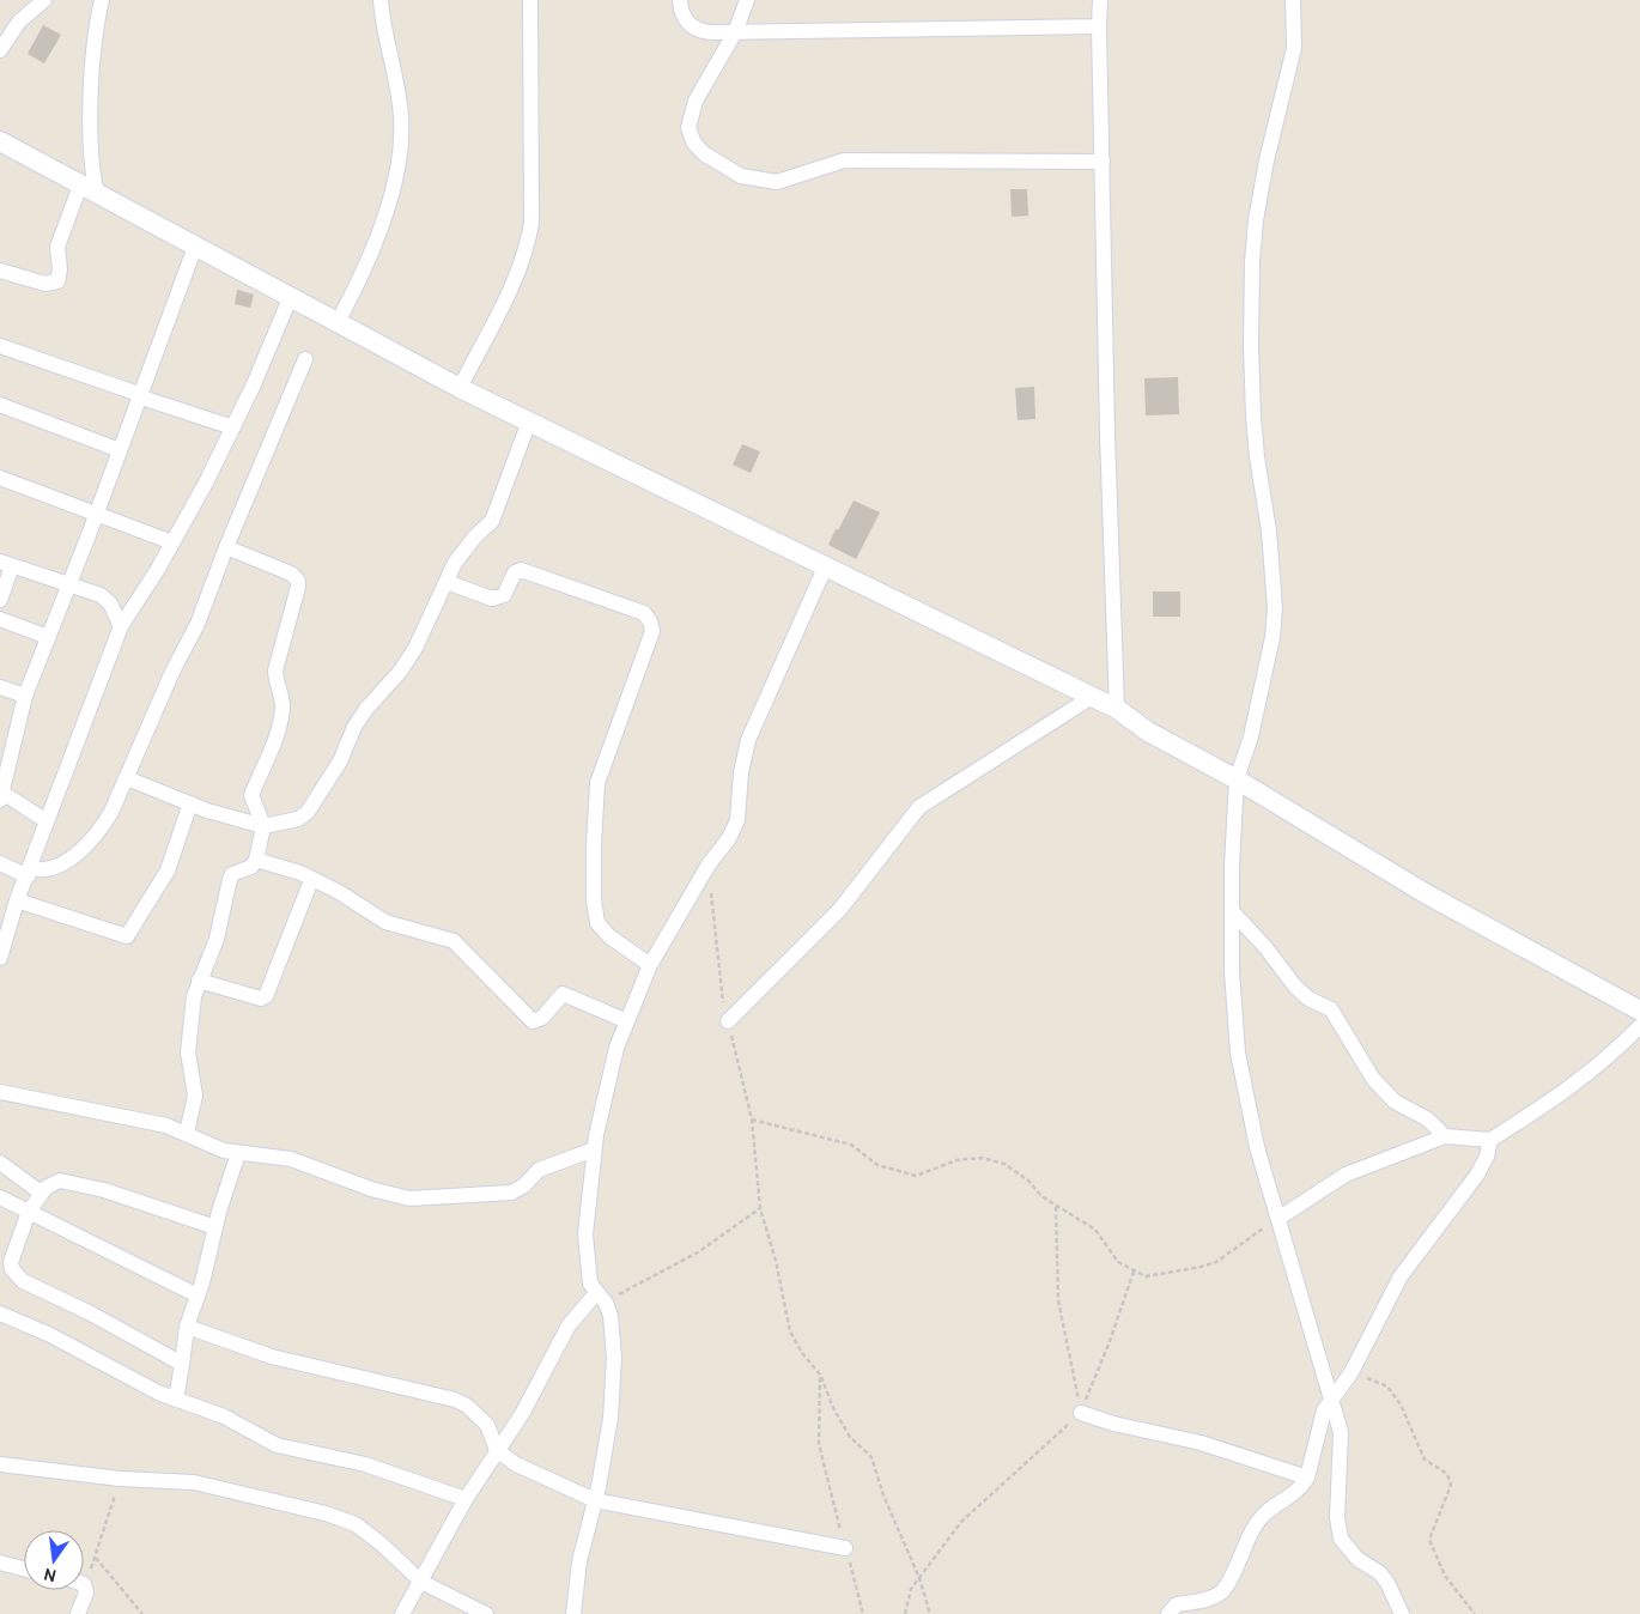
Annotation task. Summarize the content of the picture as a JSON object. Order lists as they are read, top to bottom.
{
  "north": "bottom"
}
